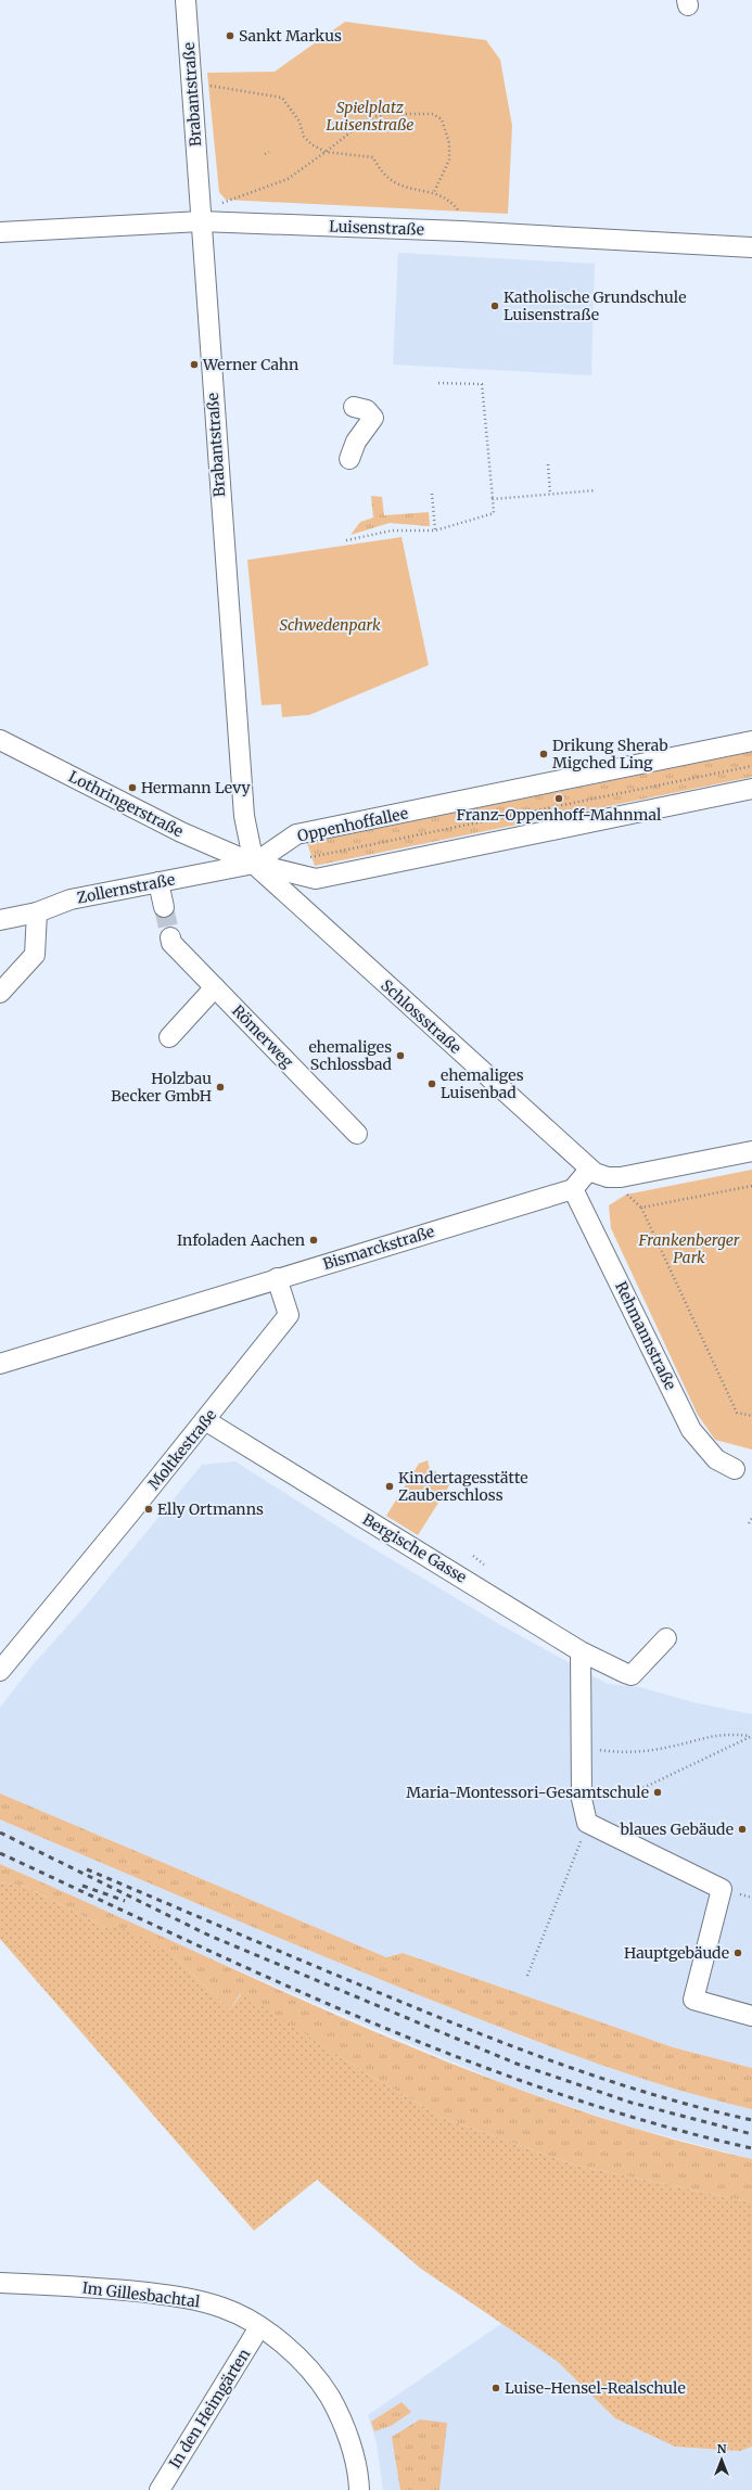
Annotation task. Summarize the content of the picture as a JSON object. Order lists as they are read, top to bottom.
{
  "streets": {
    "street": [
      "Brabantstraße",
      "Luisenstraße",
      "Lothringerstraße",
      "Oppenhoffallee",
      "Zollernstraße",
      "Schlossstraße",
      "Römerweg",
      "Bismarckstraße",
      "Rehmannstraße",
      "Moltkestraße",
      "Bergische Gasse",
      "Im Gillesbachtal",
      "In den Heimgärten"
    ]
  },
  "crossings": [
    ["Brabantstraße", "Luisenstraße"],
    ["Brabantstraße", "Lothringerstraße"],
    ["Brabantstraße", "Oppenhoffallee"],
    ["Brabantstraße", "Zollernstraße"],
    ["Brabantstraße", "Schlossstraße"],
    ["Lothringerstraße", "Oppenhoffallee"],
    ["Lothringerstraße", "Zollernstraße"],
    ["Lothringerstraße", "Schlossstraße"],
    ["Oppenhoffallee", "Zollernstraße"],
    ["Oppenhoffallee", "Schlossstraße"],
    ["Zollernstraße", "Schlossstraße"],
    ["Bismarckstraße", "Rehmannstraße"],
    ["Bismarckstraße", "Moltkestraße"],
    ["Moltkestraße", "Bergische Gasse"],
    ["Im Gillesbachtal", "In den Heimgärten"]
  ],
  "parks": ["Spielplatz Luisenstraße", "Schwedenpark", "Frankenberger Park"],
  "places": [
    "Sankt Markus",
    "Katholische Grundschule Luisenstraße",
    "Werner Cahn",
    "Drikung Sherab Migched Ling",
    "Hermann Levy",
    "Franz-Oppenhoff-Mahnmal",
    "ehemaliges Schlossbad",
    "ehemaliges Luisenbad",
    "Holzbau Becker GmbH",
    "Infoladen Aachen",
    "Kindertagesstätte Zauberschloss",
    "Elly Ortmanns",
    "Maria-Montessori-Gesamtschule",
    "blaues Gebäude",
    "Hauptgebäude",
    "Luise-Hensel-Realschule"
  ],
  "north": "top"
}
